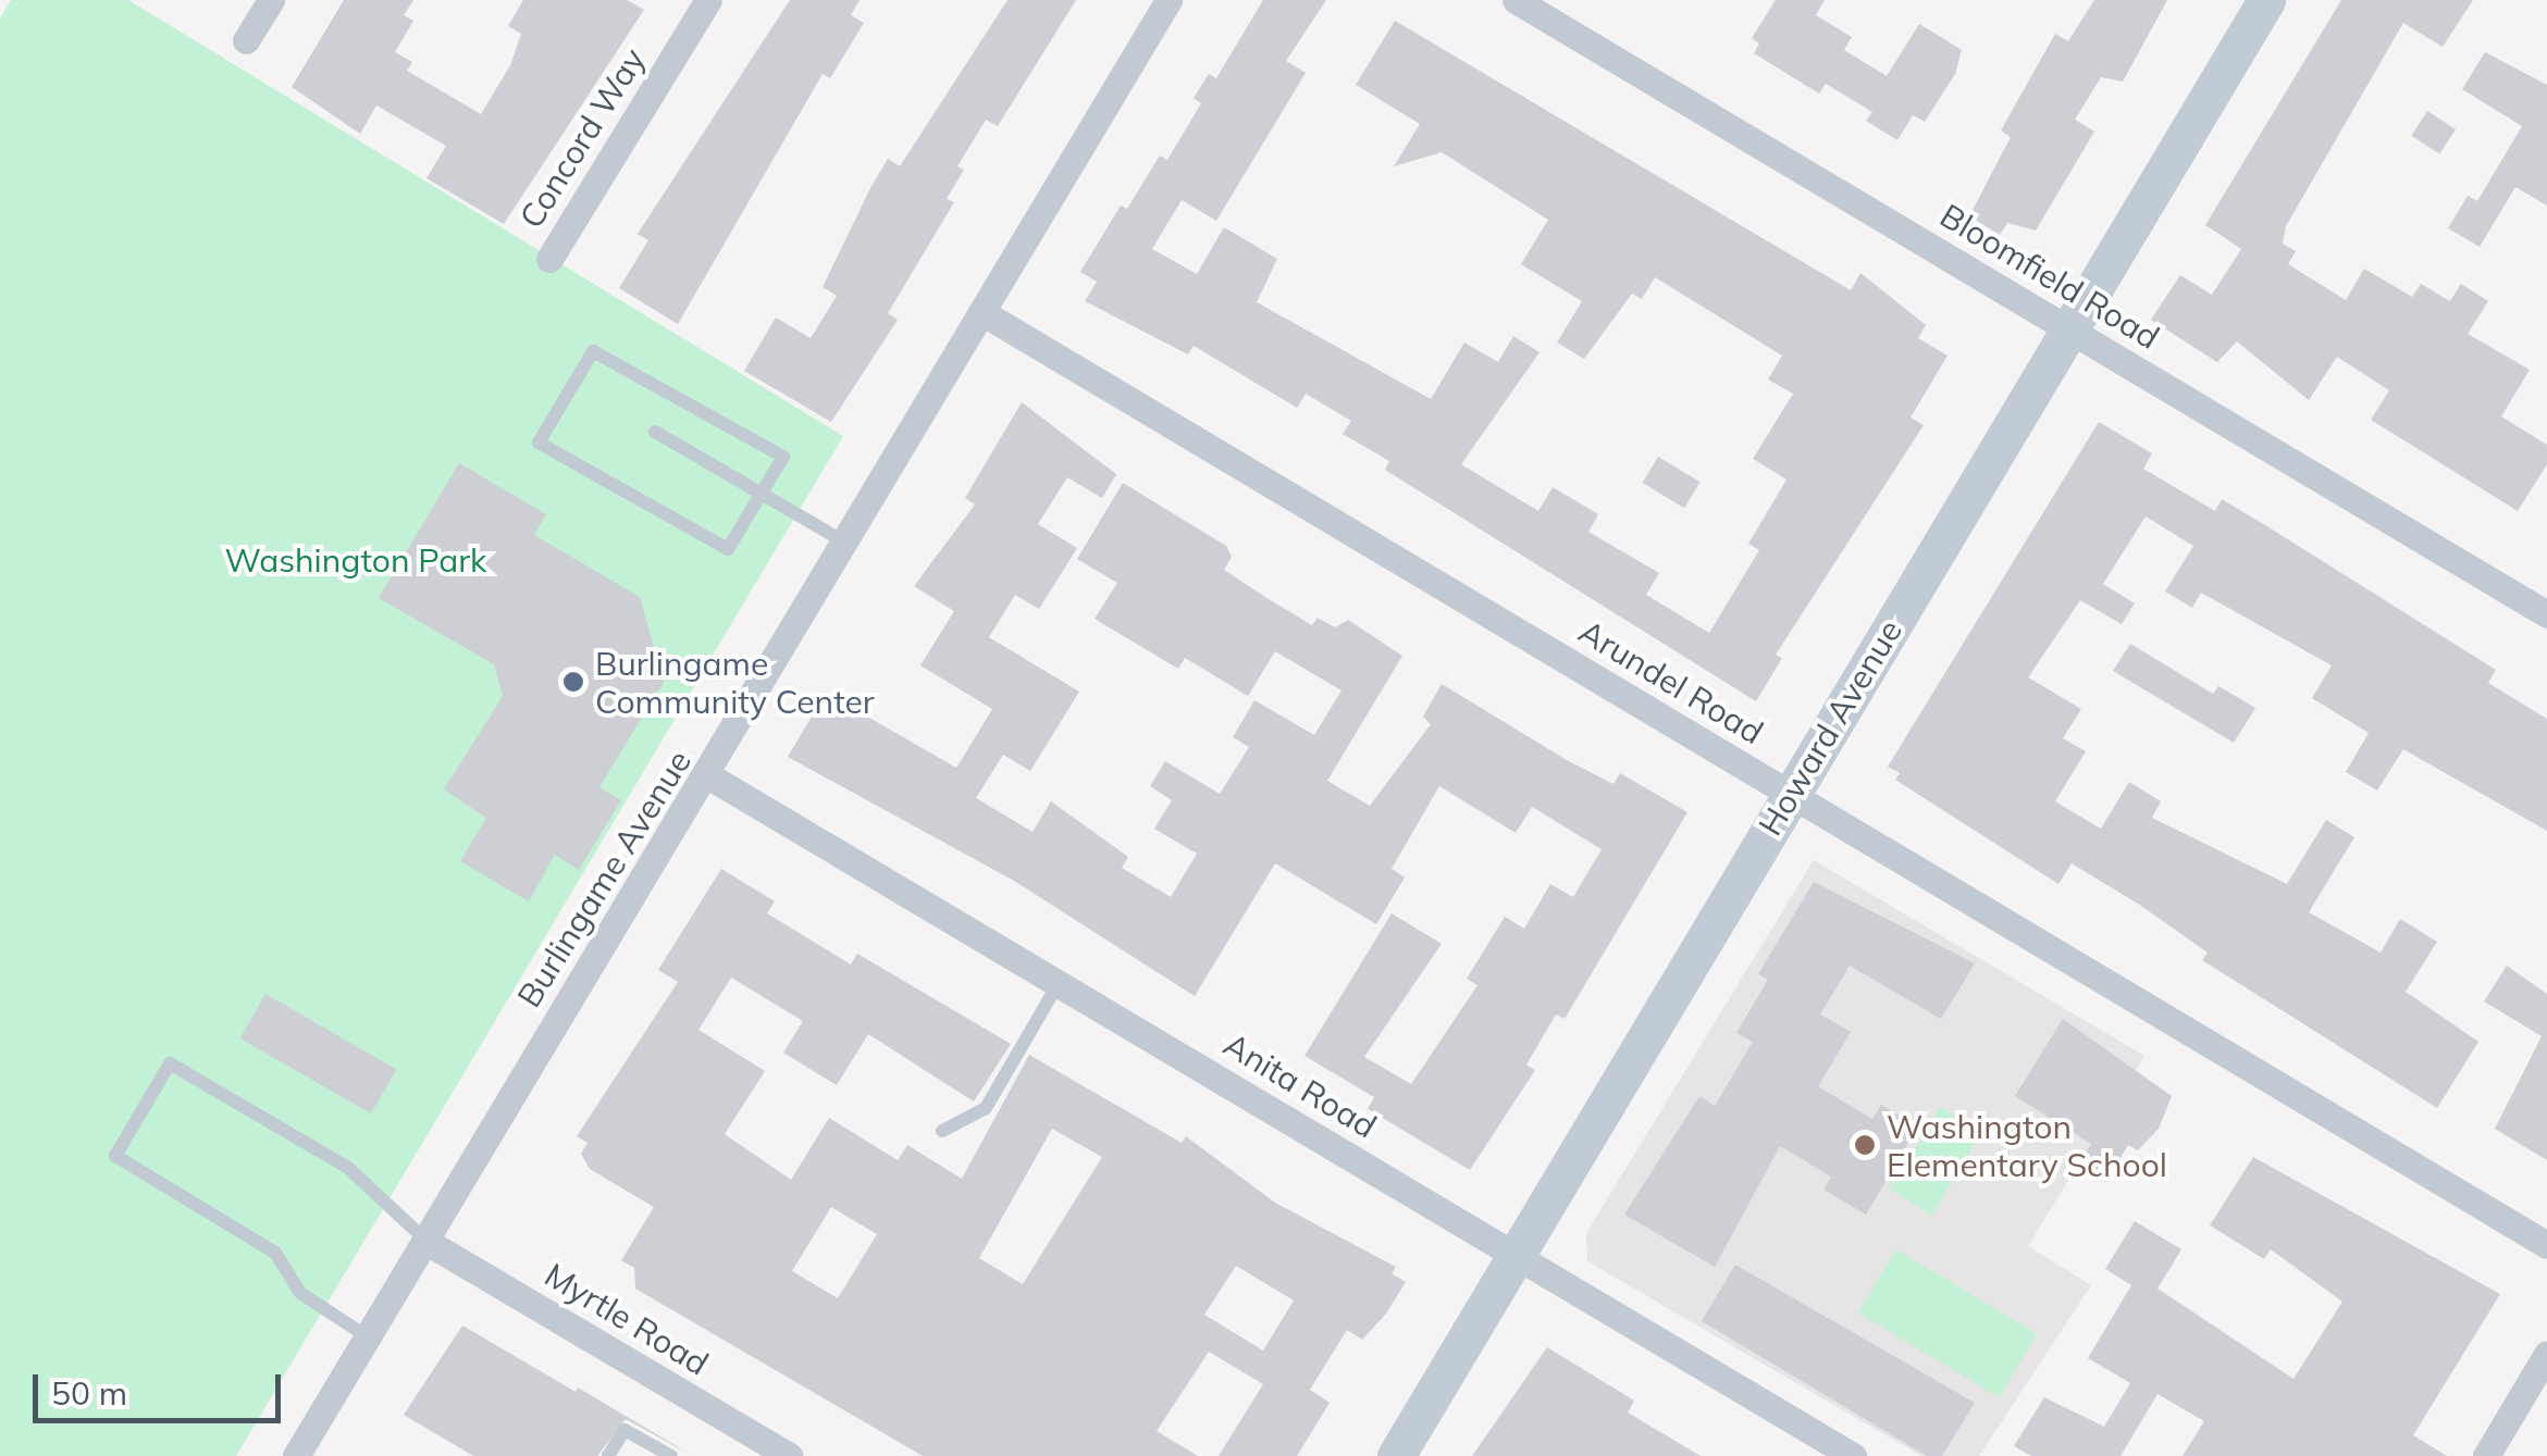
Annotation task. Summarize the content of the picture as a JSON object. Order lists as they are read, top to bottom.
{
  "streets": {
    "street": [
      "Concord Way",
      "Bloomfield Road",
      "Arundel Road",
      "Howard Avenue",
      "Burlingame Avenue",
      "Anita Road",
      "Myrtle Road"
    ]
  },
  "crossings": [
    ["Bloomfield Road", "Howard Avenue"],
    ["Arundel Road", "Howard Avenue"],
    ["Arundel Road", "Burlingame Avenue"],
    ["Howard Avenue", "Anita Road"],
    ["Burlingame Avenue", "Anita Road"],
    ["Burlingame Avenue", "Myrtle Road"]
  ],
  "parks": ["Washington Park"],
  "places": ["Burlingame Community Center", "Washington Elementary School"],
  "scale_bar": "50 m"
}
